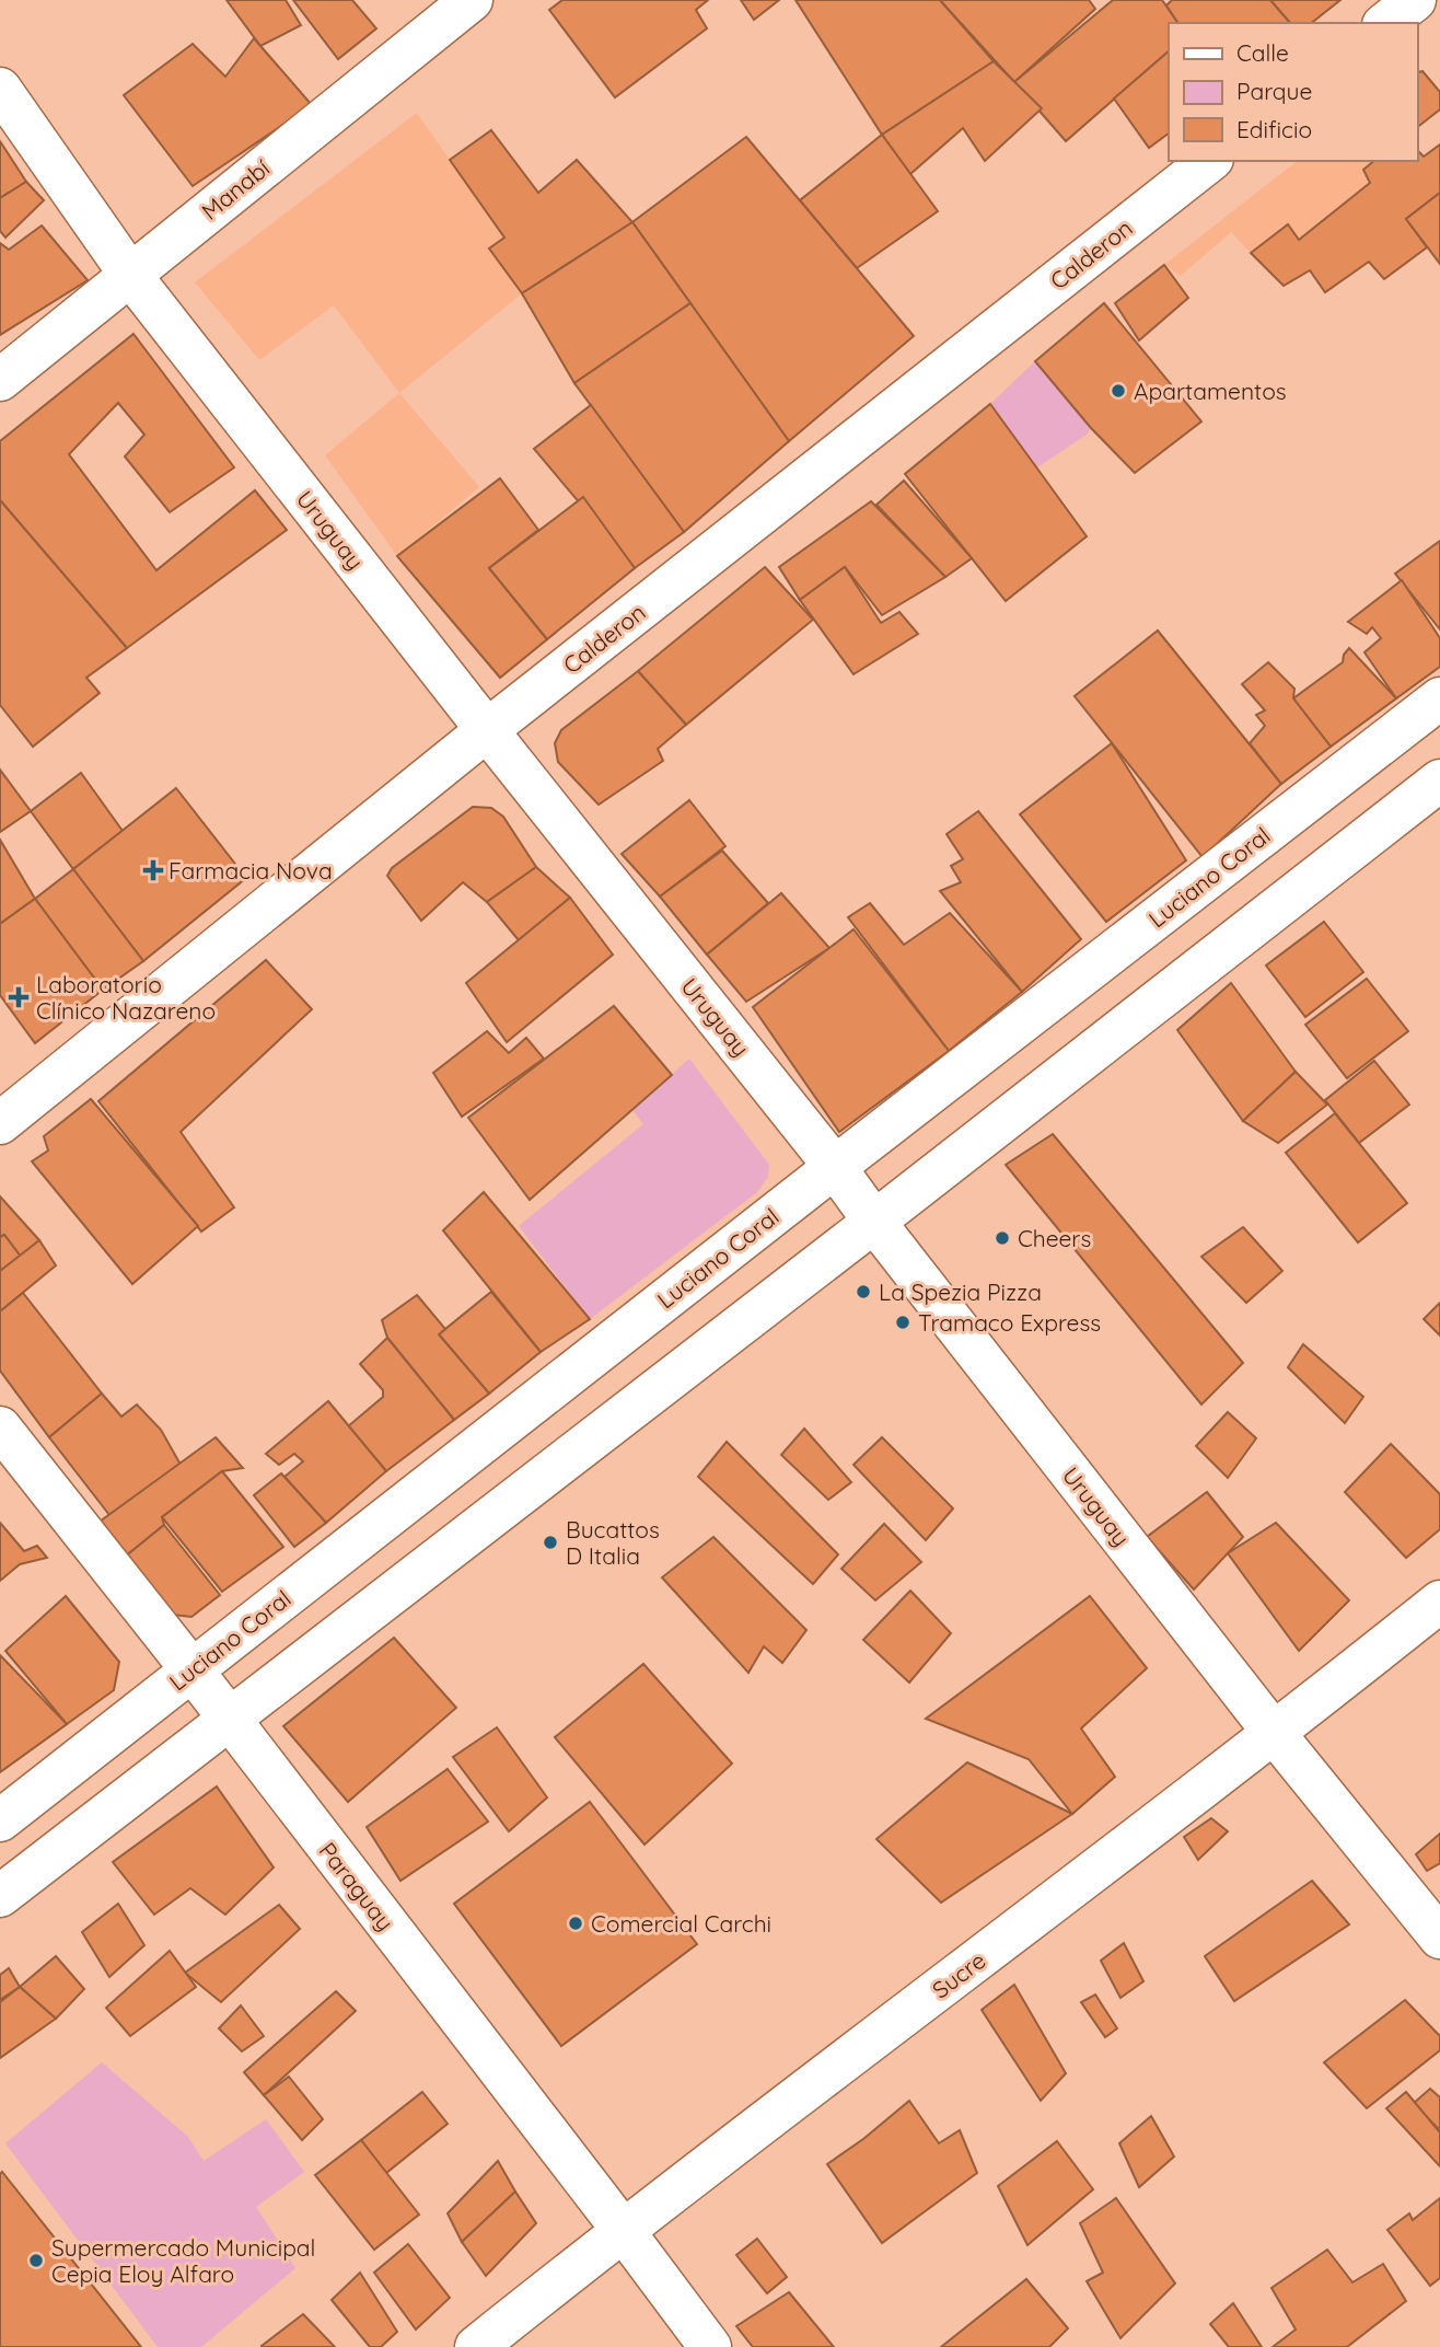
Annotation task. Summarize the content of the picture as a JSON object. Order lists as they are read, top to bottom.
{
  "streets": {
    "street": [
      "Manabí",
      "Calderon",
      "Uruguay",
      "Luciano Coral",
      "Paraguay",
      "Sucre"
    ]
  },
  "crossings": [
    ["Manabí", "Uruguay"],
    ["Calderon", "Uruguay"],
    ["Uruguay", "Luciano Coral"],
    ["Uruguay", "Sucre"],
    ["Luciano Coral", "Paraguay"],
    ["Paraguay", "Sucre"]
  ],
  "places": {
    "other": [
      "Apartamentos",
      "Cheers",
      "La Spezia Pizza",
      "Tramaco Express",
      "Bucattos D Italia",
      "Comercial Carchi",
      "Supermercado Municipal Cepia Eloy Alfaro"
    ],
    "health": ["Farmacia Nova", "Laboratorio Clínico Nazareno"]
  },
  "legend": ["Calle", "Parque", "Edificio"]
}
